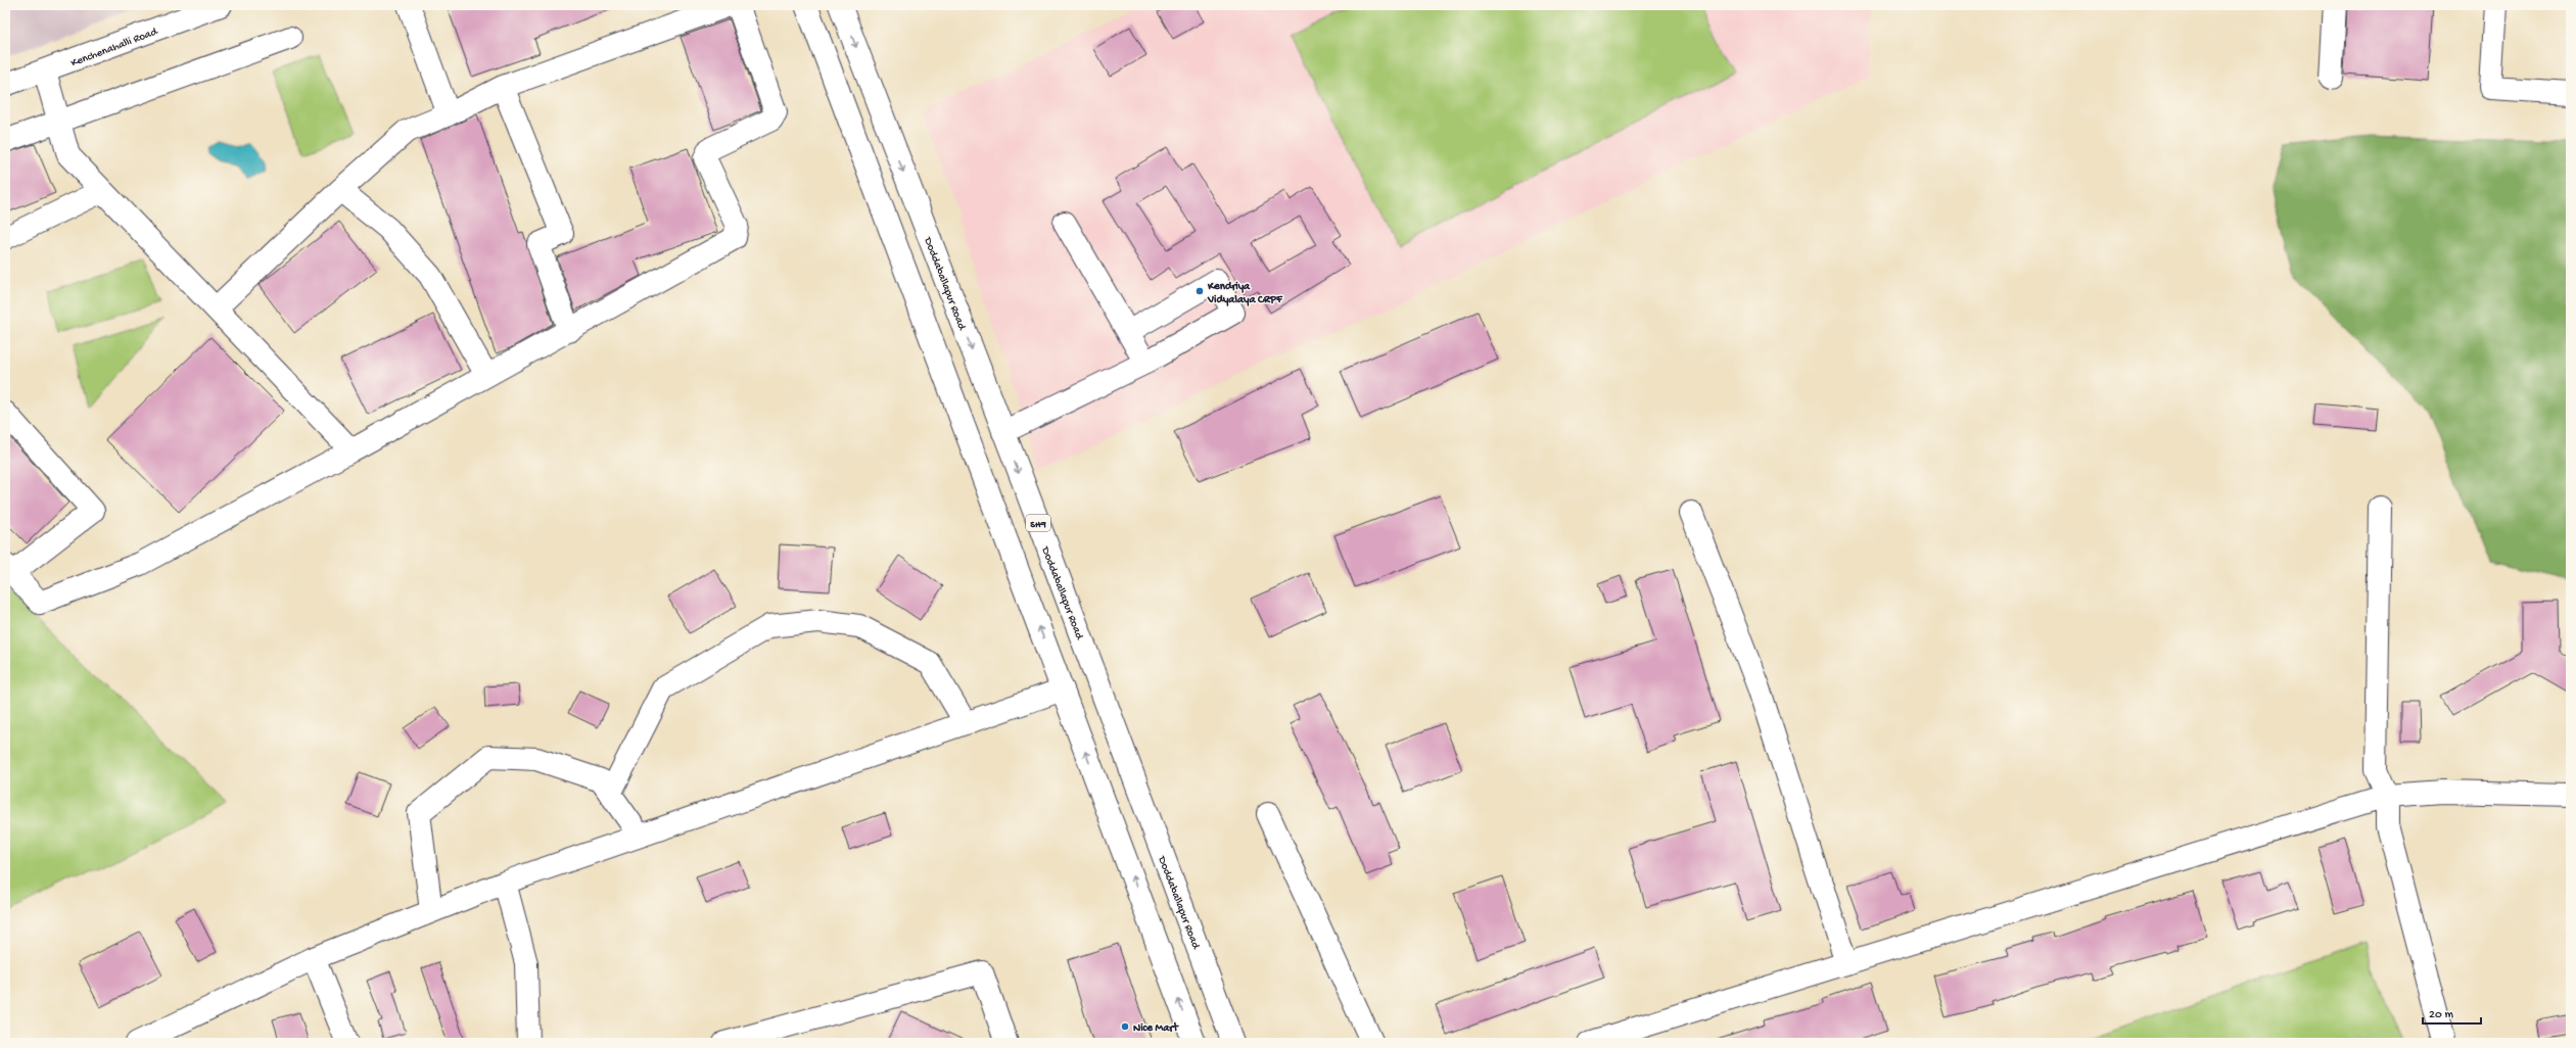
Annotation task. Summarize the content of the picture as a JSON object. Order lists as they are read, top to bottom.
{
  "streets": {
    "main road": ["Kenchenahalli Road", "Doddaballapur Road", "SH9"]
  },
  "places": ["Kendriya Vidyalaya CRPF", "Nice Mart"],
  "scale_bar": "20 m"
}
